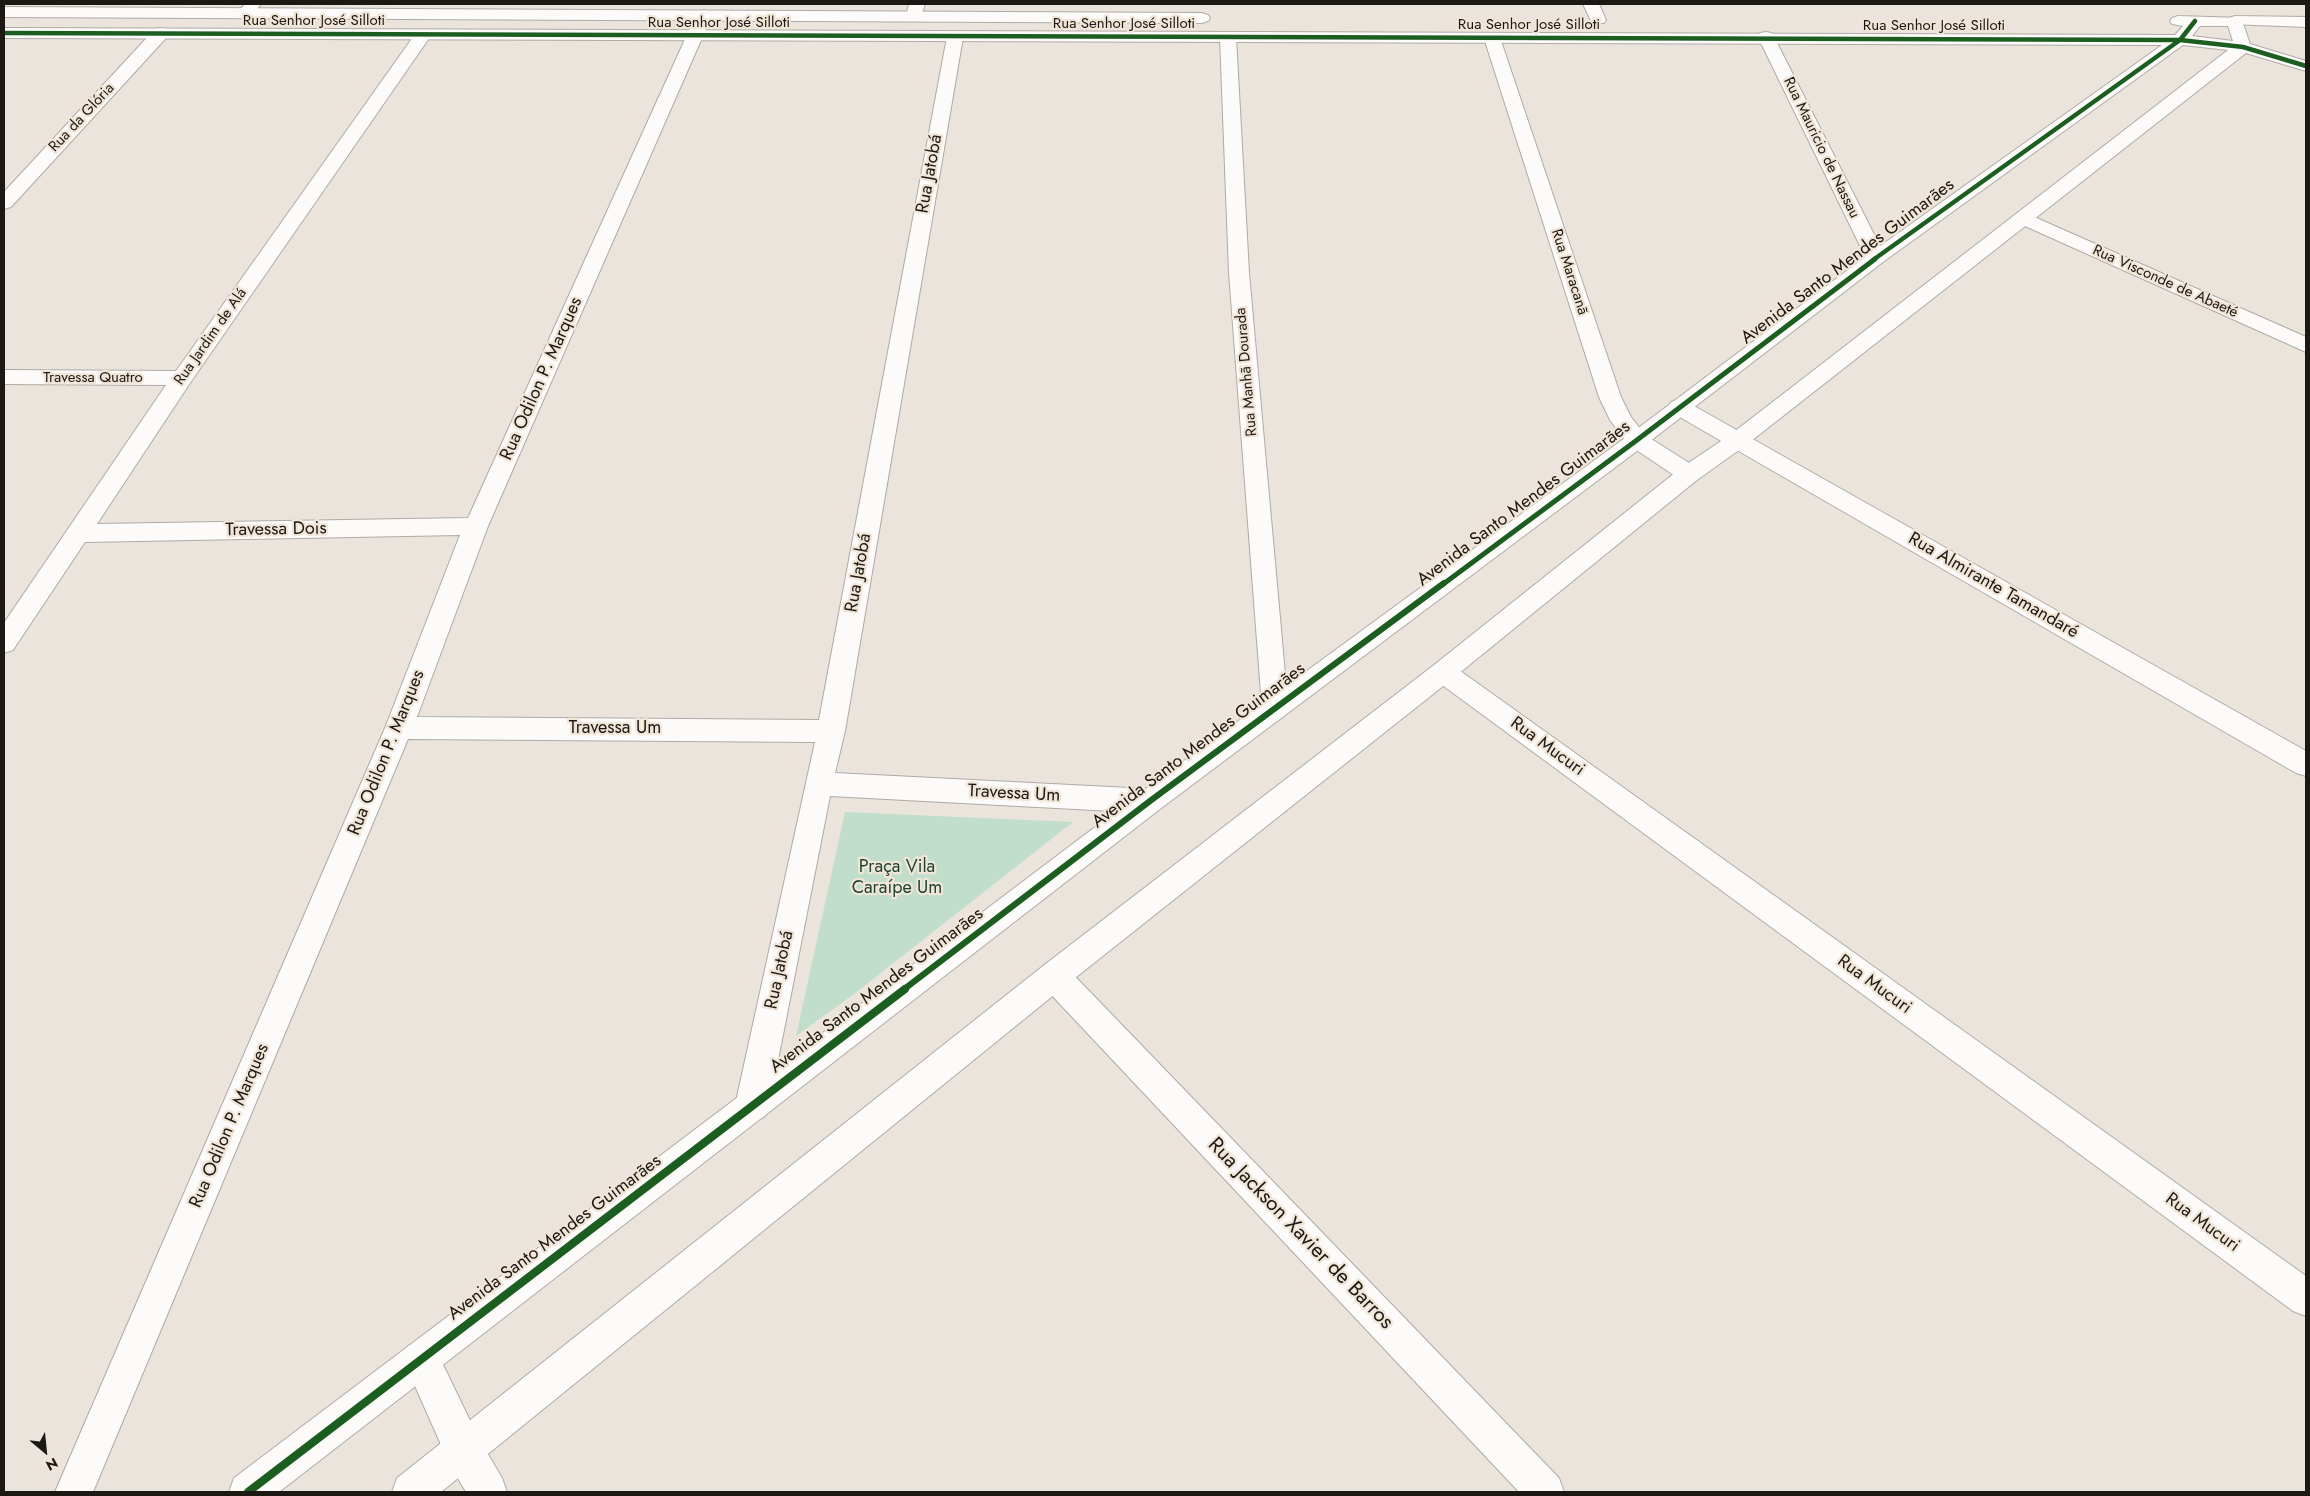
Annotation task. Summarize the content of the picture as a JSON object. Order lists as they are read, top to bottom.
{
  "streets": {
    "street": [
      "Rua Senhor José Silloti",
      "Rua da Glória",
      "Rua Mauricio de Nassau",
      "Rua Jatobá",
      "Avenida Santo Mendes Guimarães",
      "Rua Maracanã",
      "Rua Visconde de Abaeté",
      "Rua Jardim de Alá",
      "Rua Manhã Dourada",
      "Travessa Quatro",
      "Rua Odilon P. Marques",
      "Travessa Dois",
      "Rua Almirante Tamandaré",
      "Travessa Um",
      "Rua Mucuri",
      "Rua Jackson Xavier de Barros"
    ]
  },
  "crossings": [
    ["Rua Senhor José Silloti", "Rua da Glória"],
    ["Rua Senhor José Silloti", "Rua Mauricio de Nassau"],
    ["Rua Senhor José Silloti", "Rua Jatobá"],
    ["Rua Senhor José Silloti", "Avenida Santo Mendes Guimarães"],
    ["Rua Senhor José Silloti", "Rua Maracanã"],
    ["Rua Senhor José Silloti", "Rua Jardim de Alá"],
    ["Rua Senhor José Silloti", "Rua Manhã Dourada"],
    ["Rua Senhor José Silloti", "Rua Odilon P. Marques"],
    ["Rua Mauricio de Nassau", "Avenida Santo Mendes Guimarães"],
    ["Rua Jatobá", "Avenida Santo Mendes Guimarães"],
    ["Rua Jatobá", "Travessa Um"],
    ["Avenida Santo Mendes Guimarães", "Rua Maracanã"],
    ["Avenida Santo Mendes Guimarães", "Rua Manhã Dourada"],
    ["Avenida Santo Mendes Guimarães", "Rua Almirante Tamandaré"],
    ["Avenida Santo Mendes Guimarães", "Travessa Um"],
    ["Rua Jardim de Alá", "Travessa Quatro"],
    ["Rua Jardim de Alá", "Travessa Dois"],
    ["Rua Odilon P. Marques", "Travessa Dois"],
    ["Rua Odilon P. Marques", "Travessa Um"]
  ],
  "parks": ["Praça Vila Caraípe Um"],
  "north": "bottom right"
}
